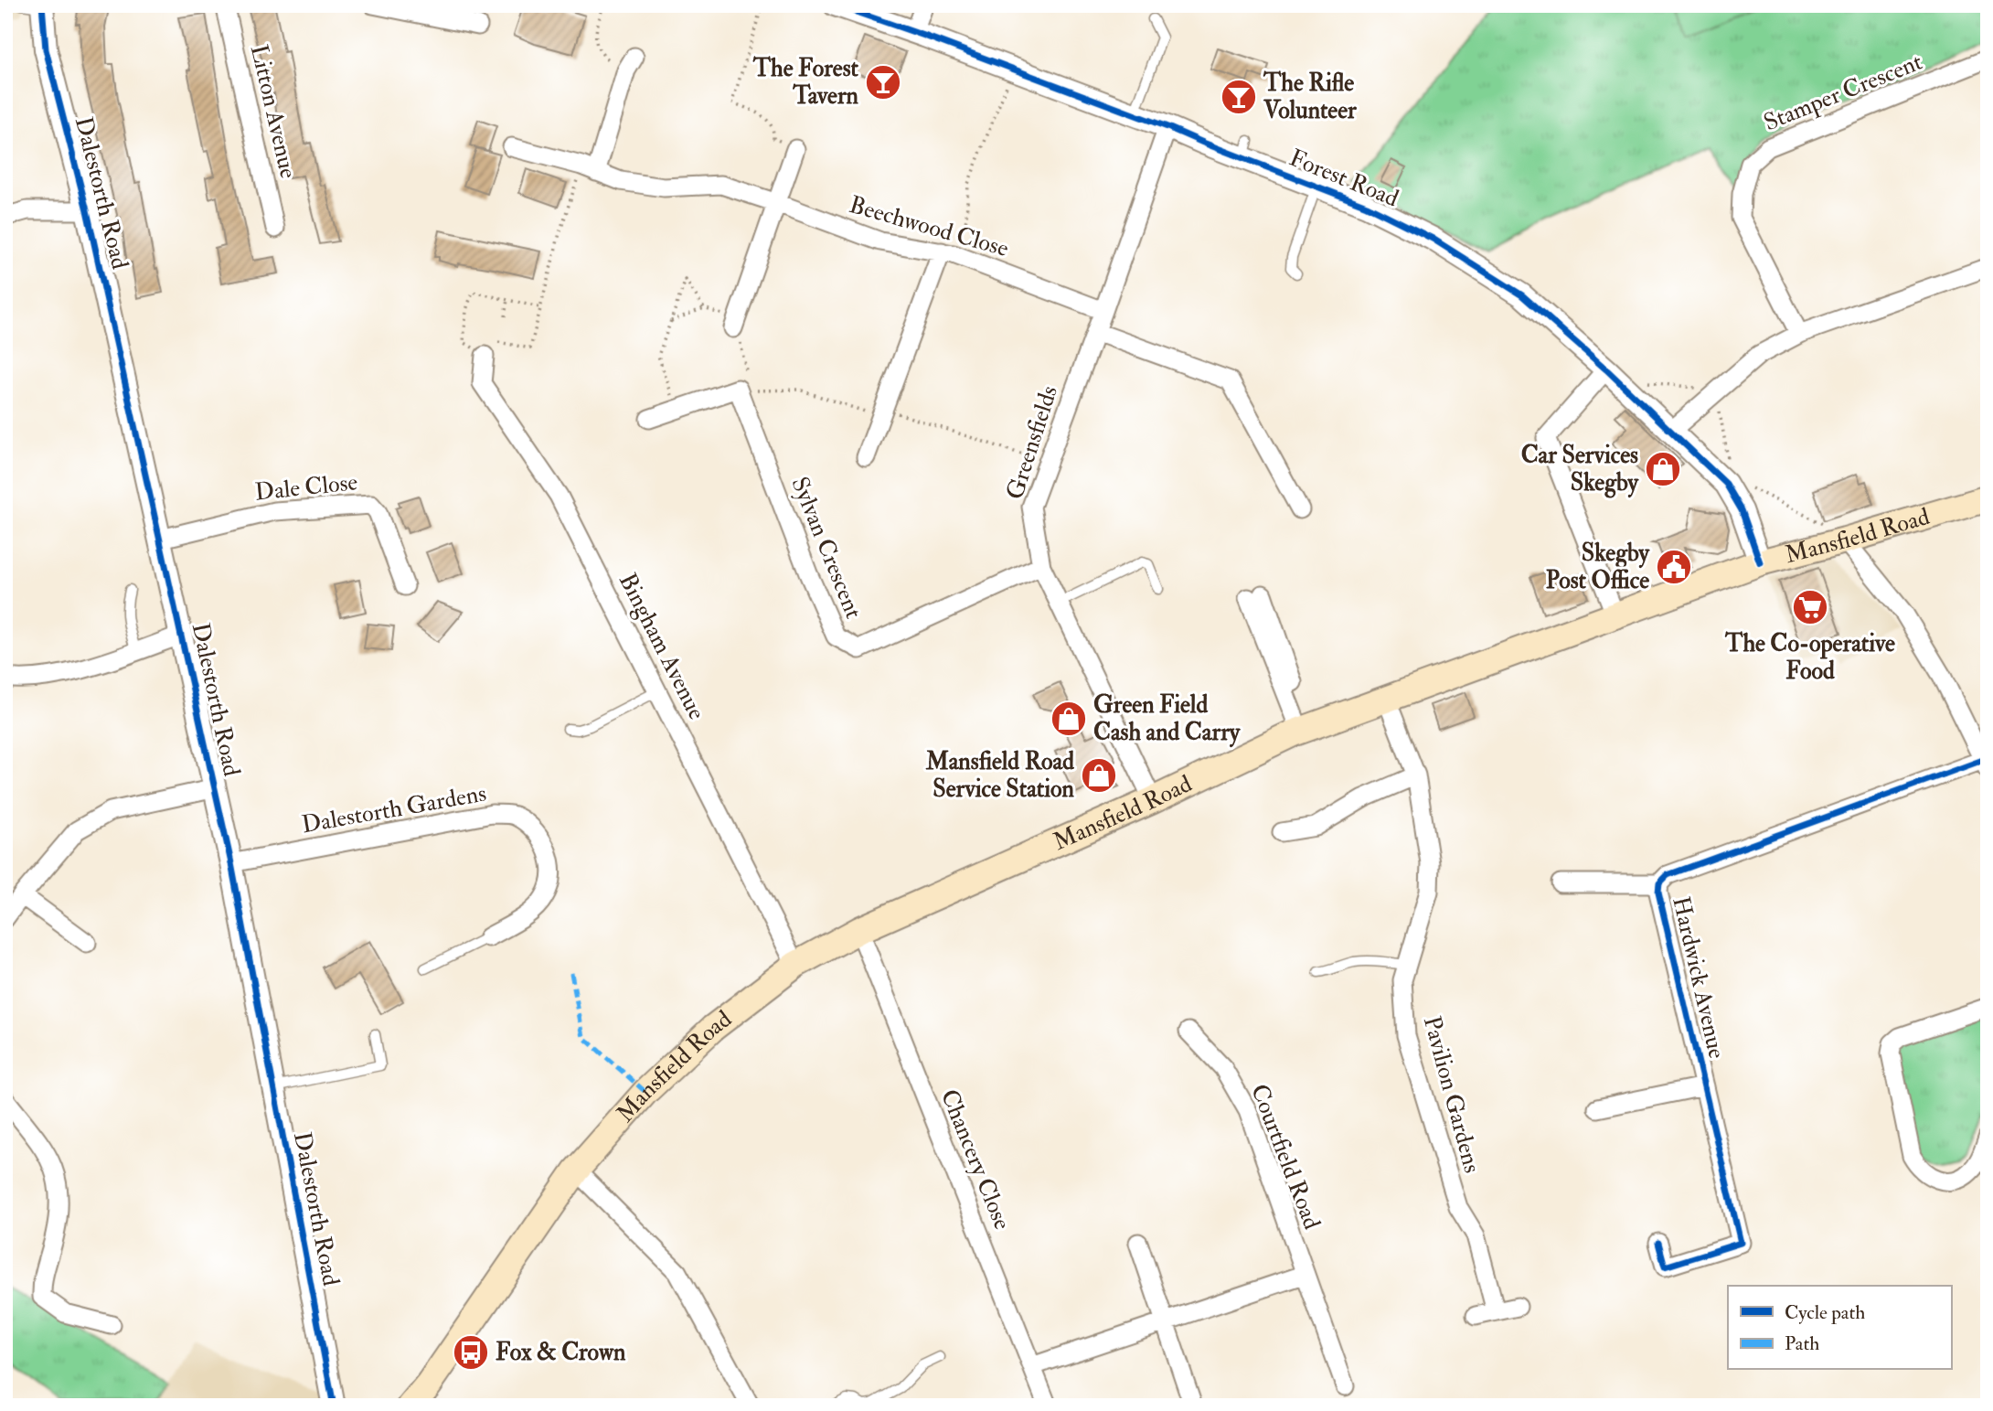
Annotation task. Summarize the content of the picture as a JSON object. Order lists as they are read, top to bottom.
{
  "streets": {
    "main road": ["Mansfield Road"],
    "street": [
      "Stamper Crescent",
      "Litton Avenue",
      "Forest Road",
      "Dalestorth Road",
      "Beechwood Close",
      "Greensfields",
      "Dale Close",
      "Sylvan Crescent",
      "Bingham Avenue",
      "Dalestorth Gardens",
      "Hardwick Avenue",
      "Pavilion Gardens",
      "Courtfield Road",
      "Chancery Close"
    ]
  },
  "crossings": [
    ["Forest Road", "Greensfields"],
    ["Forest Road", "Mansfield Road"],
    ["Dalestorth Road", "Dale Close"],
    ["Dalestorth Road", "Dalestorth Gardens"],
    ["Beechwood Close", "Greensfields"],
    ["Greensfields", "Mansfield Road"],
    ["Greensfields", "Sylvan Crescent"],
    ["Mansfield Road", "Bingham Avenue"],
    ["Mansfield Road", "Pavilion Gardens"],
    ["Mansfield Road", "Chancery Close"]
  ],
  "places": {
    "bar": ["The Forest Tavern", "The Rifle Volunteer"],
    "shop": ["Car Services Skegby", "Green Field Cash and Carry", "Mansfield Road Service Station"],
    "public building": ["Skegby Post Office"],
    "supermarket": ["The Co-operative Food"],
    "bus stop": ["Fox & Crown"]
  },
  "legend": ["Cycle path", "Path"]
}
